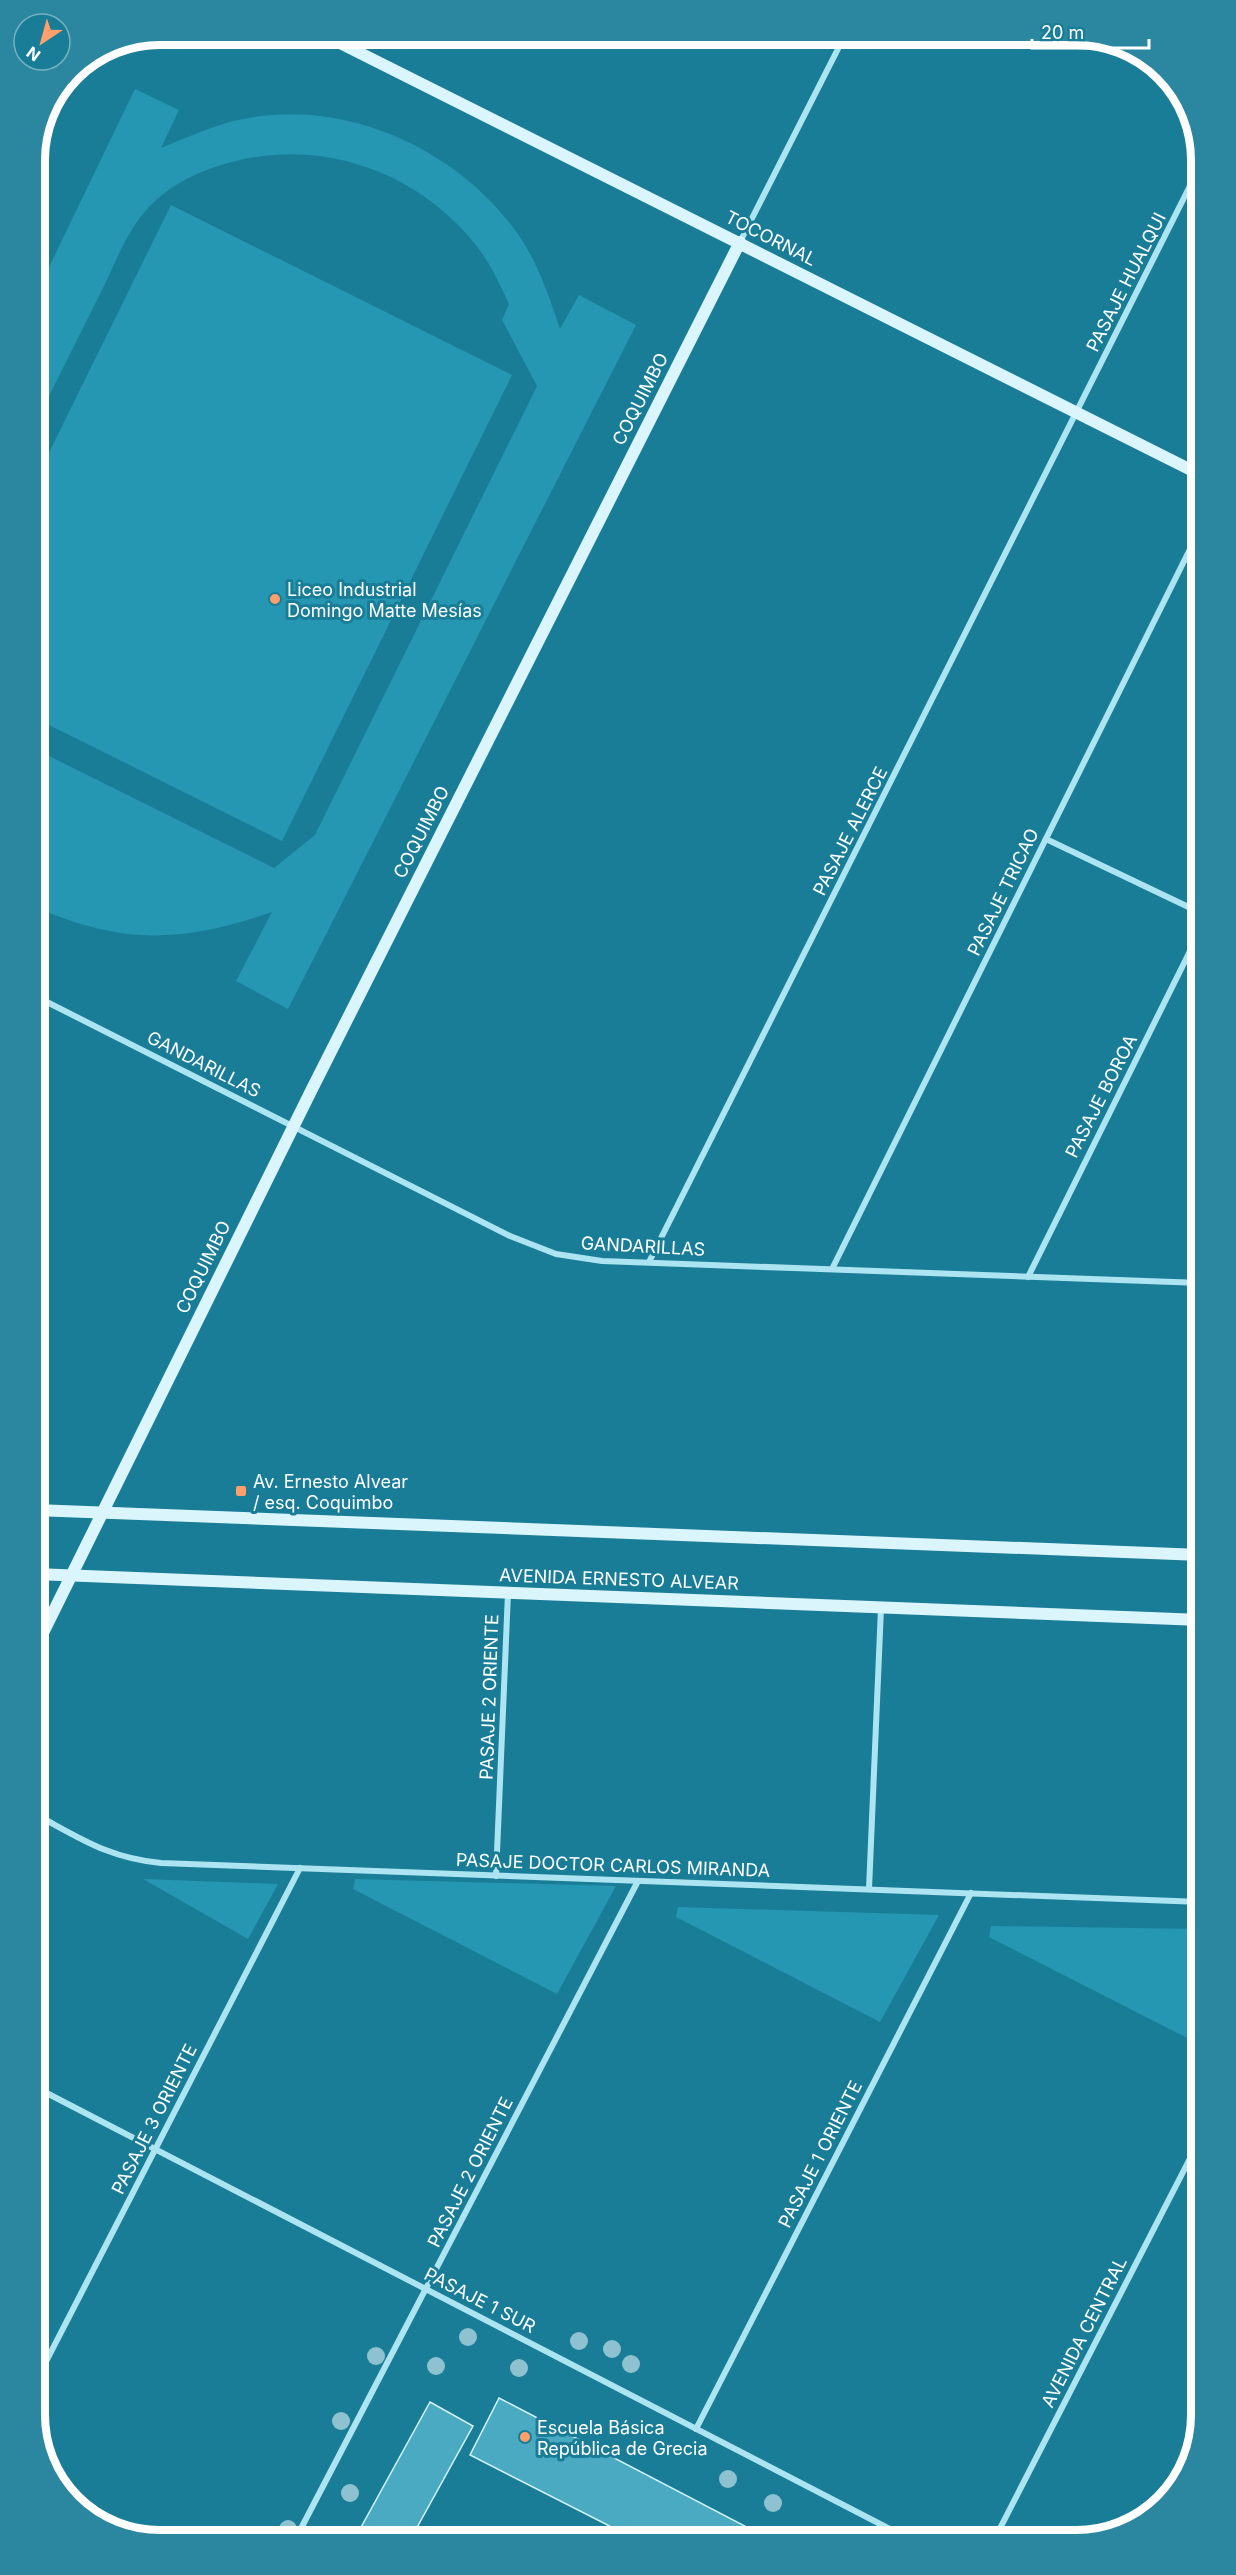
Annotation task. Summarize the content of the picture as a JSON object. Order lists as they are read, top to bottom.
{
  "streets": {
    "street": [
      "TOCORNAL",
      "PASAJE HUALQUI",
      "COQUIMBO",
      "PASAJE ALERCE",
      "PASAJE TRICAO",
      "GANDARILLAS",
      "PASAJE BOROA",
      "AVENIDA ERNESTO ALVEAR",
      "PASAJE 2 ORIENTE",
      "PASAJE DOCTOR CARLOS MIRANDA",
      "PASAJE 3 ORIENTE",
      "PASAJE 1 ORIENTE",
      "PASAJE 1 SUR",
      "AVENIDA CENTRAL"
    ]
  },
  "crossings": [
    ["TOCORNAL", "PASAJE HUALQUI"],
    ["TOCORNAL", "COQUIMBO"],
    ["TOCORNAL", "PASAJE ALERCE"],
    ["PASAJE HUALQUI", "PASAJE ALERCE"],
    ["COQUIMBO", "GANDARILLAS"],
    ["COQUIMBO", "AVENIDA ERNESTO ALVEAR"],
    ["PASAJE ALERCE", "GANDARILLAS"],
    ["PASAJE TRICAO", "GANDARILLAS"],
    ["GANDARILLAS", "PASAJE BOROA"],
    ["AVENIDA ERNESTO ALVEAR", "PASAJE 2 ORIENTE"],
    ["PASAJE 2 ORIENTE", "PASAJE DOCTOR CARLOS MIRANDA"],
    ["PASAJE 2 ORIENTE", "PASAJE 1 SUR"],
    ["PASAJE DOCTOR CARLOS MIRANDA", "PASAJE 3 ORIENTE"],
    ["PASAJE DOCTOR CARLOS MIRANDA", "PASAJE 1 ORIENTE"],
    ["PASAJE 3 ORIENTE", "PASAJE 1 SUR"],
    ["PASAJE 1 ORIENTE", "PASAJE 1 SUR"]
  ],
  "places": {
    "other": ["Liceo Industrial Domingo Matte Mesías", "Escuela Básica República de Grecia"],
    "transit": ["Av. Ernesto Alvear / esq. Coquimbo"]
  },
  "scale_bar": "20 m",
  "north": "bottom left"
}
